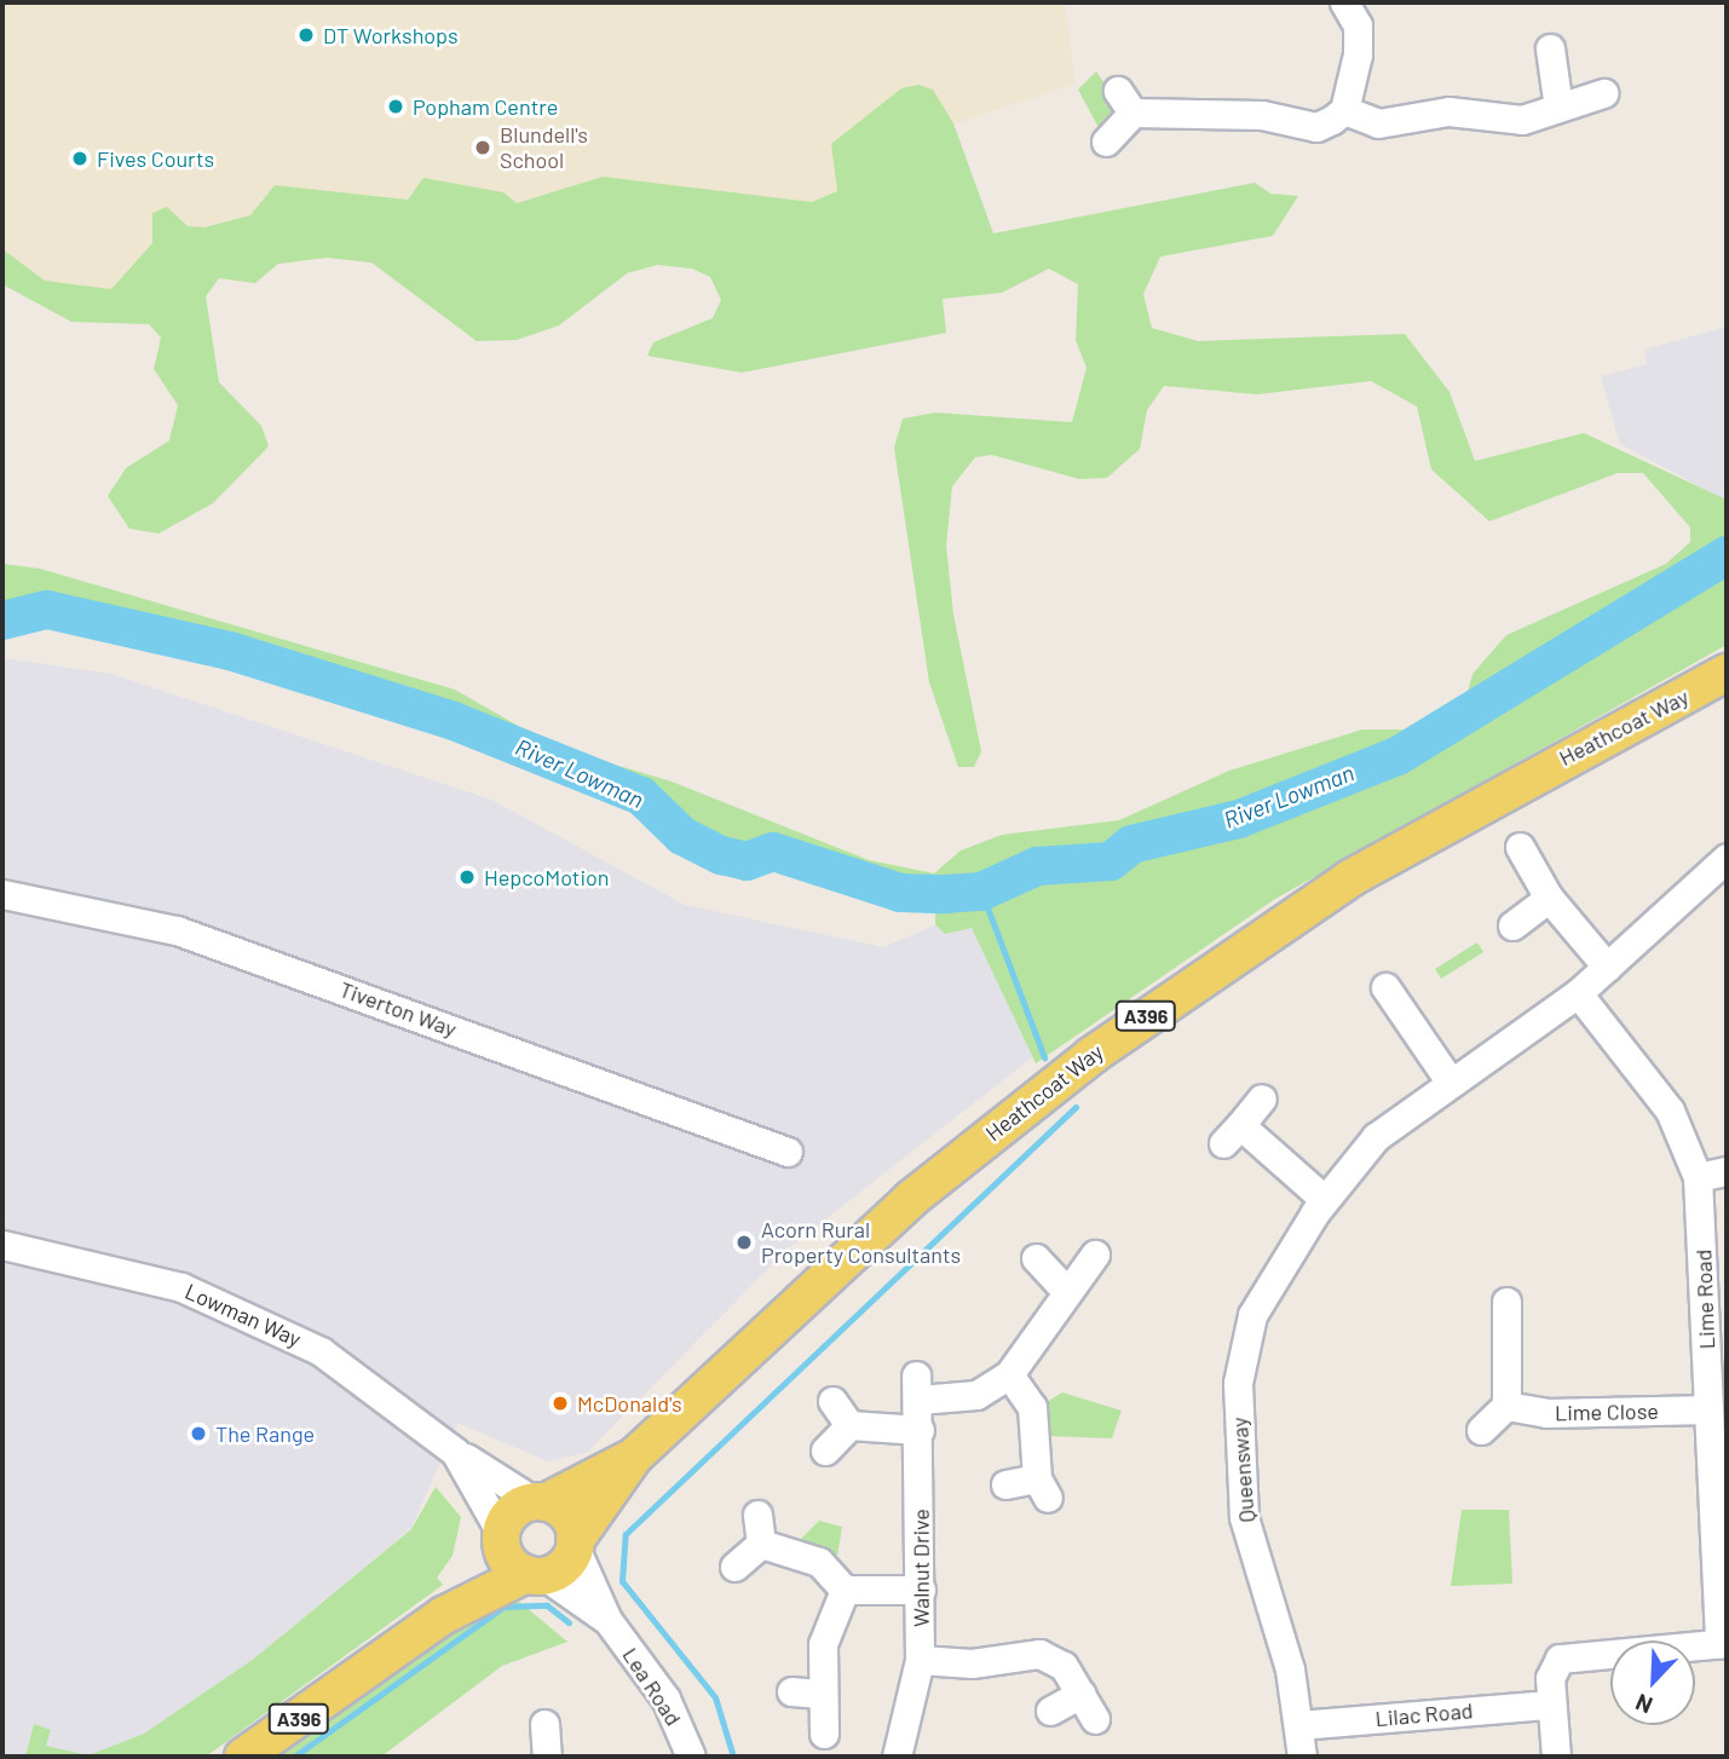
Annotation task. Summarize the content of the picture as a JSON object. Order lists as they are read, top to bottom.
{
  "streets": {
    "main road": ["Heathcoat Way", "A396"],
    "street": [
      "Tiverton Way",
      "Lime Road",
      "Lowman Way",
      "Lime Close",
      "Queensway",
      "Walnut Drive",
      "Lea Road",
      "Lilac Road"
    ]
  },
  "crossings": [
    ["Heathcoat Way", "A396"],
    ["Heathcoat Way", "Lowman Way"],
    ["Heathcoat Way", "Lea Road"],
    ["A396", "Lowman Way"],
    ["A396", "Lea Road"],
    ["Lime Road", "Lime Close"],
    ["Lime Road", "Queensway"],
    ["Lowman Way", "Lea Road"],
    ["Queensway", "Lilac Road"]
  ],
  "water": ["River Lowman"],
  "places": [
    "DT Workshops",
    "Popham Centre",
    "Blundell's School",
    "Fives Courts",
    "HepcoMotion",
    "Acorn Rural Property Consultants",
    "McDonald's",
    "The Range"
  ],
  "north": "bottom left"
}
